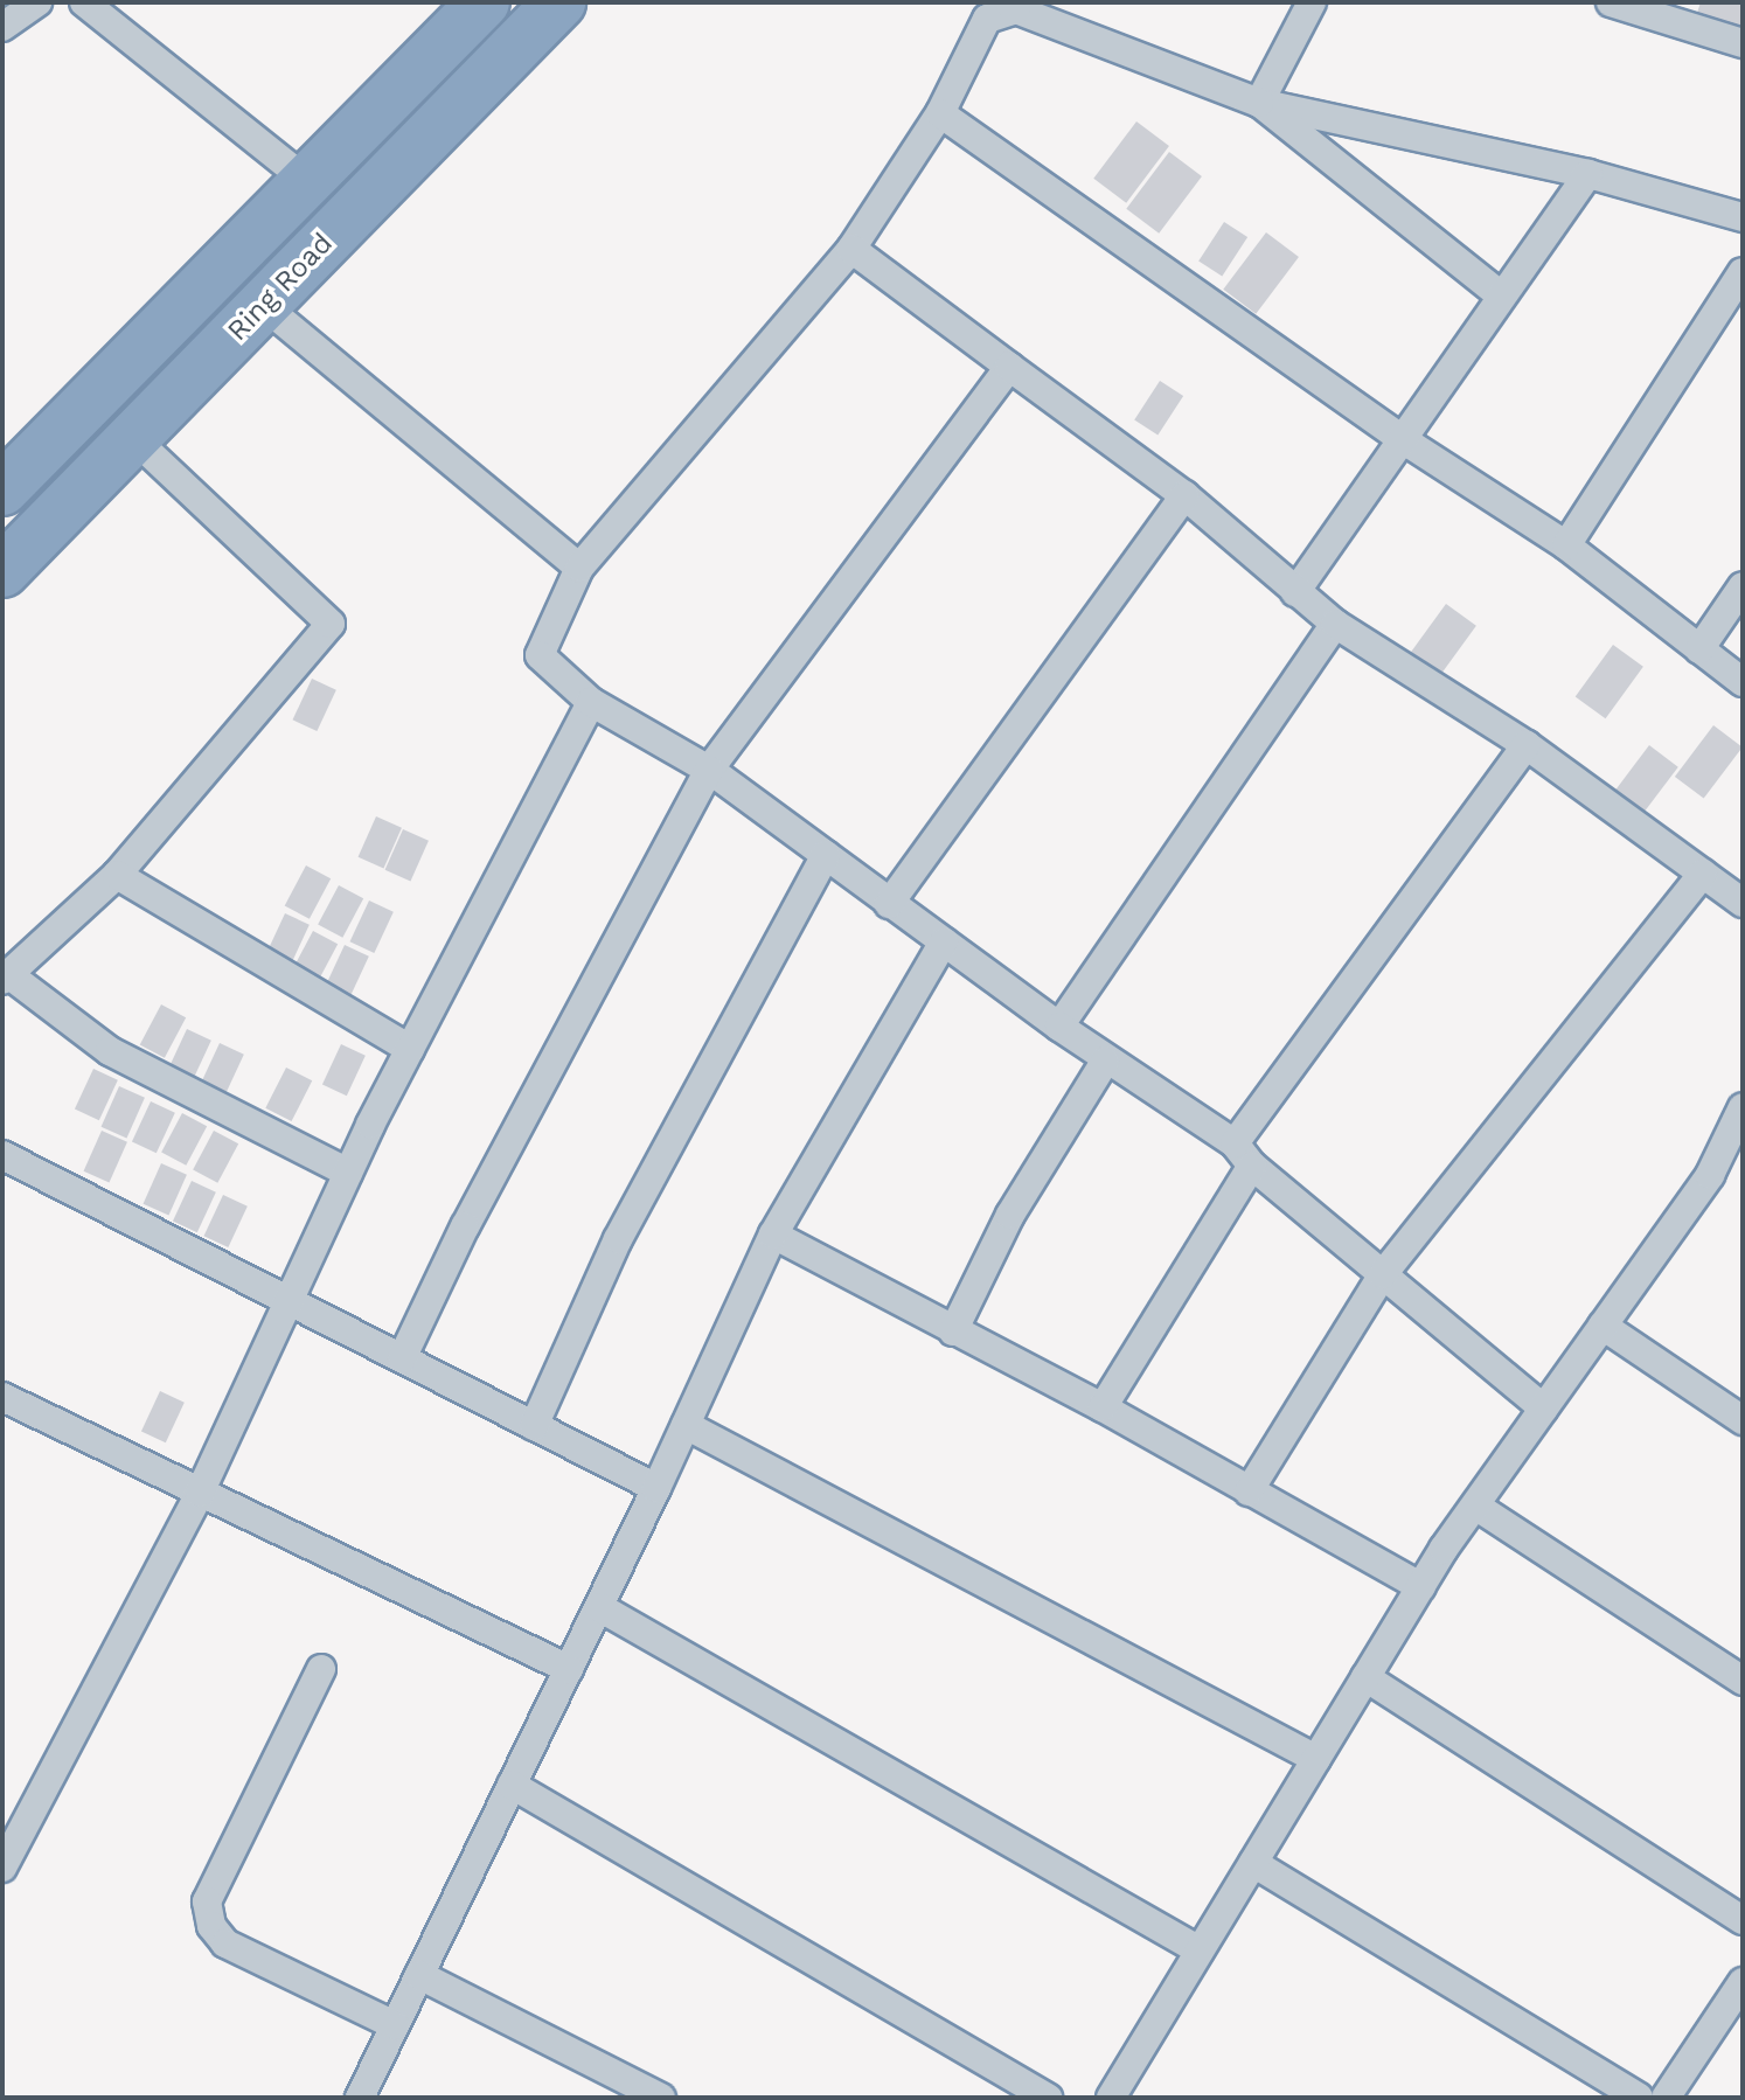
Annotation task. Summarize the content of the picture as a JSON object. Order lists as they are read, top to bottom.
{
  "streets": {
    "highway": ["Ring Road"]
  }
}
